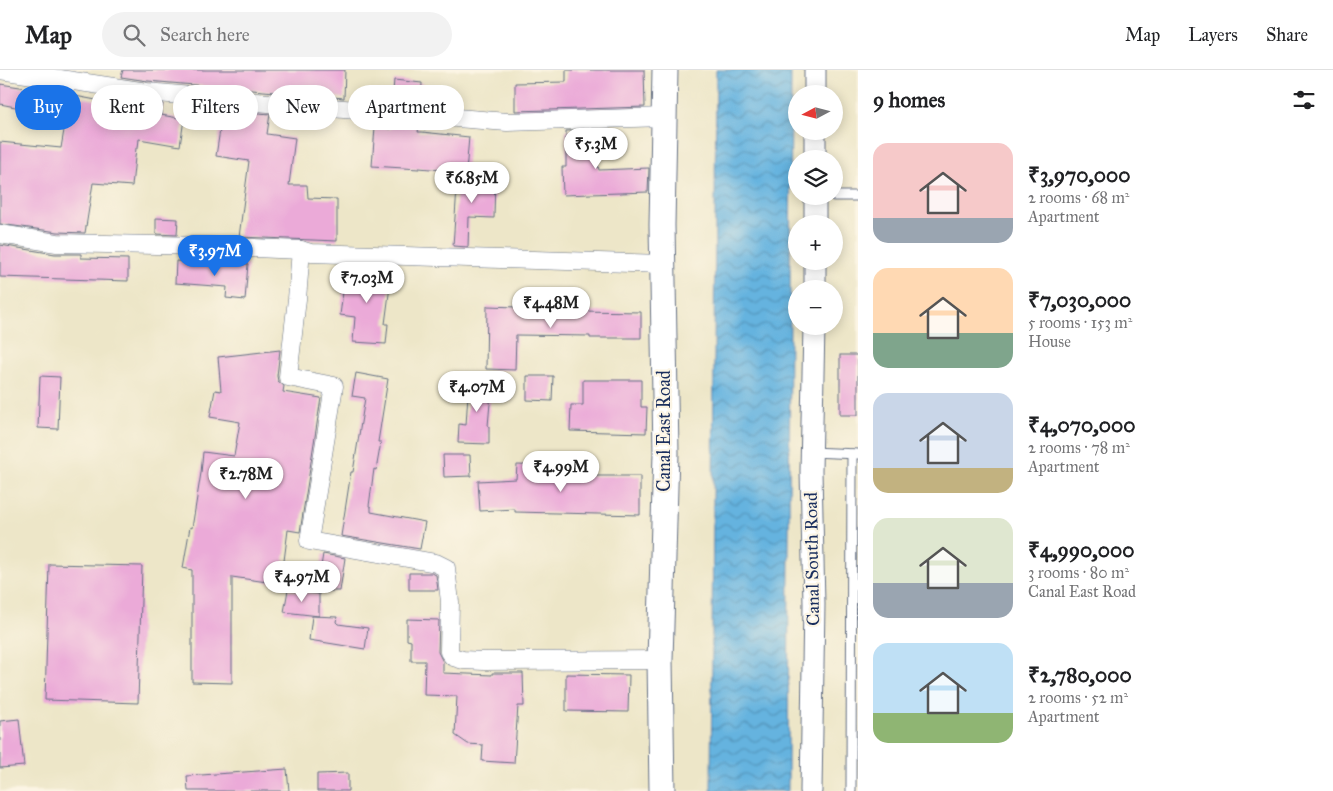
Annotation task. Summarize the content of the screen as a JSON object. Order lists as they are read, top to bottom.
{
  "streets": {
    "main road": ["Canal East Road"],
    "street": ["Canal South Road"]
  },
  "north": "left",
  "page": {
    "header": "Map",
    "search": "Search here",
    "nav": ["Map", "Layers", "Share"],
    "heading": "9 homes",
    "map_buttons": ["+", "−"],
    "chip": [
      "Buy",
      "Rent",
      "Filters",
      "New",
      "Apartment"
    ],
    "price": [
      "₹5.3M",
      "₹6.85M",
      "₹3.97M",
      "₹7.03M",
      "₹4.48M",
      "₹4.07M",
      "₹4.99M",
      "₹2.78M",
      "₹4.97M"
    ],
    "list": [
      {
        "name": "₹3,970,000",
        "note": "2 rooms · 68 m² · Apartment"
      },
      {
        "name": "₹7,030,000",
        "note": "5 rooms · 153 m² · House"
      },
      {
        "name": "₹4,070,000",
        "note": "2 rooms · 78 m² · Apartment"
      },
      {
        "name": "₹4,990,000",
        "note": "3 rooms · 80 m² · Canal East Road"
      },
      {
        "name": "₹2,780,000",
        "note": "2 rooms · 52 m² · Apartment"
      }
    ]
  }
}
